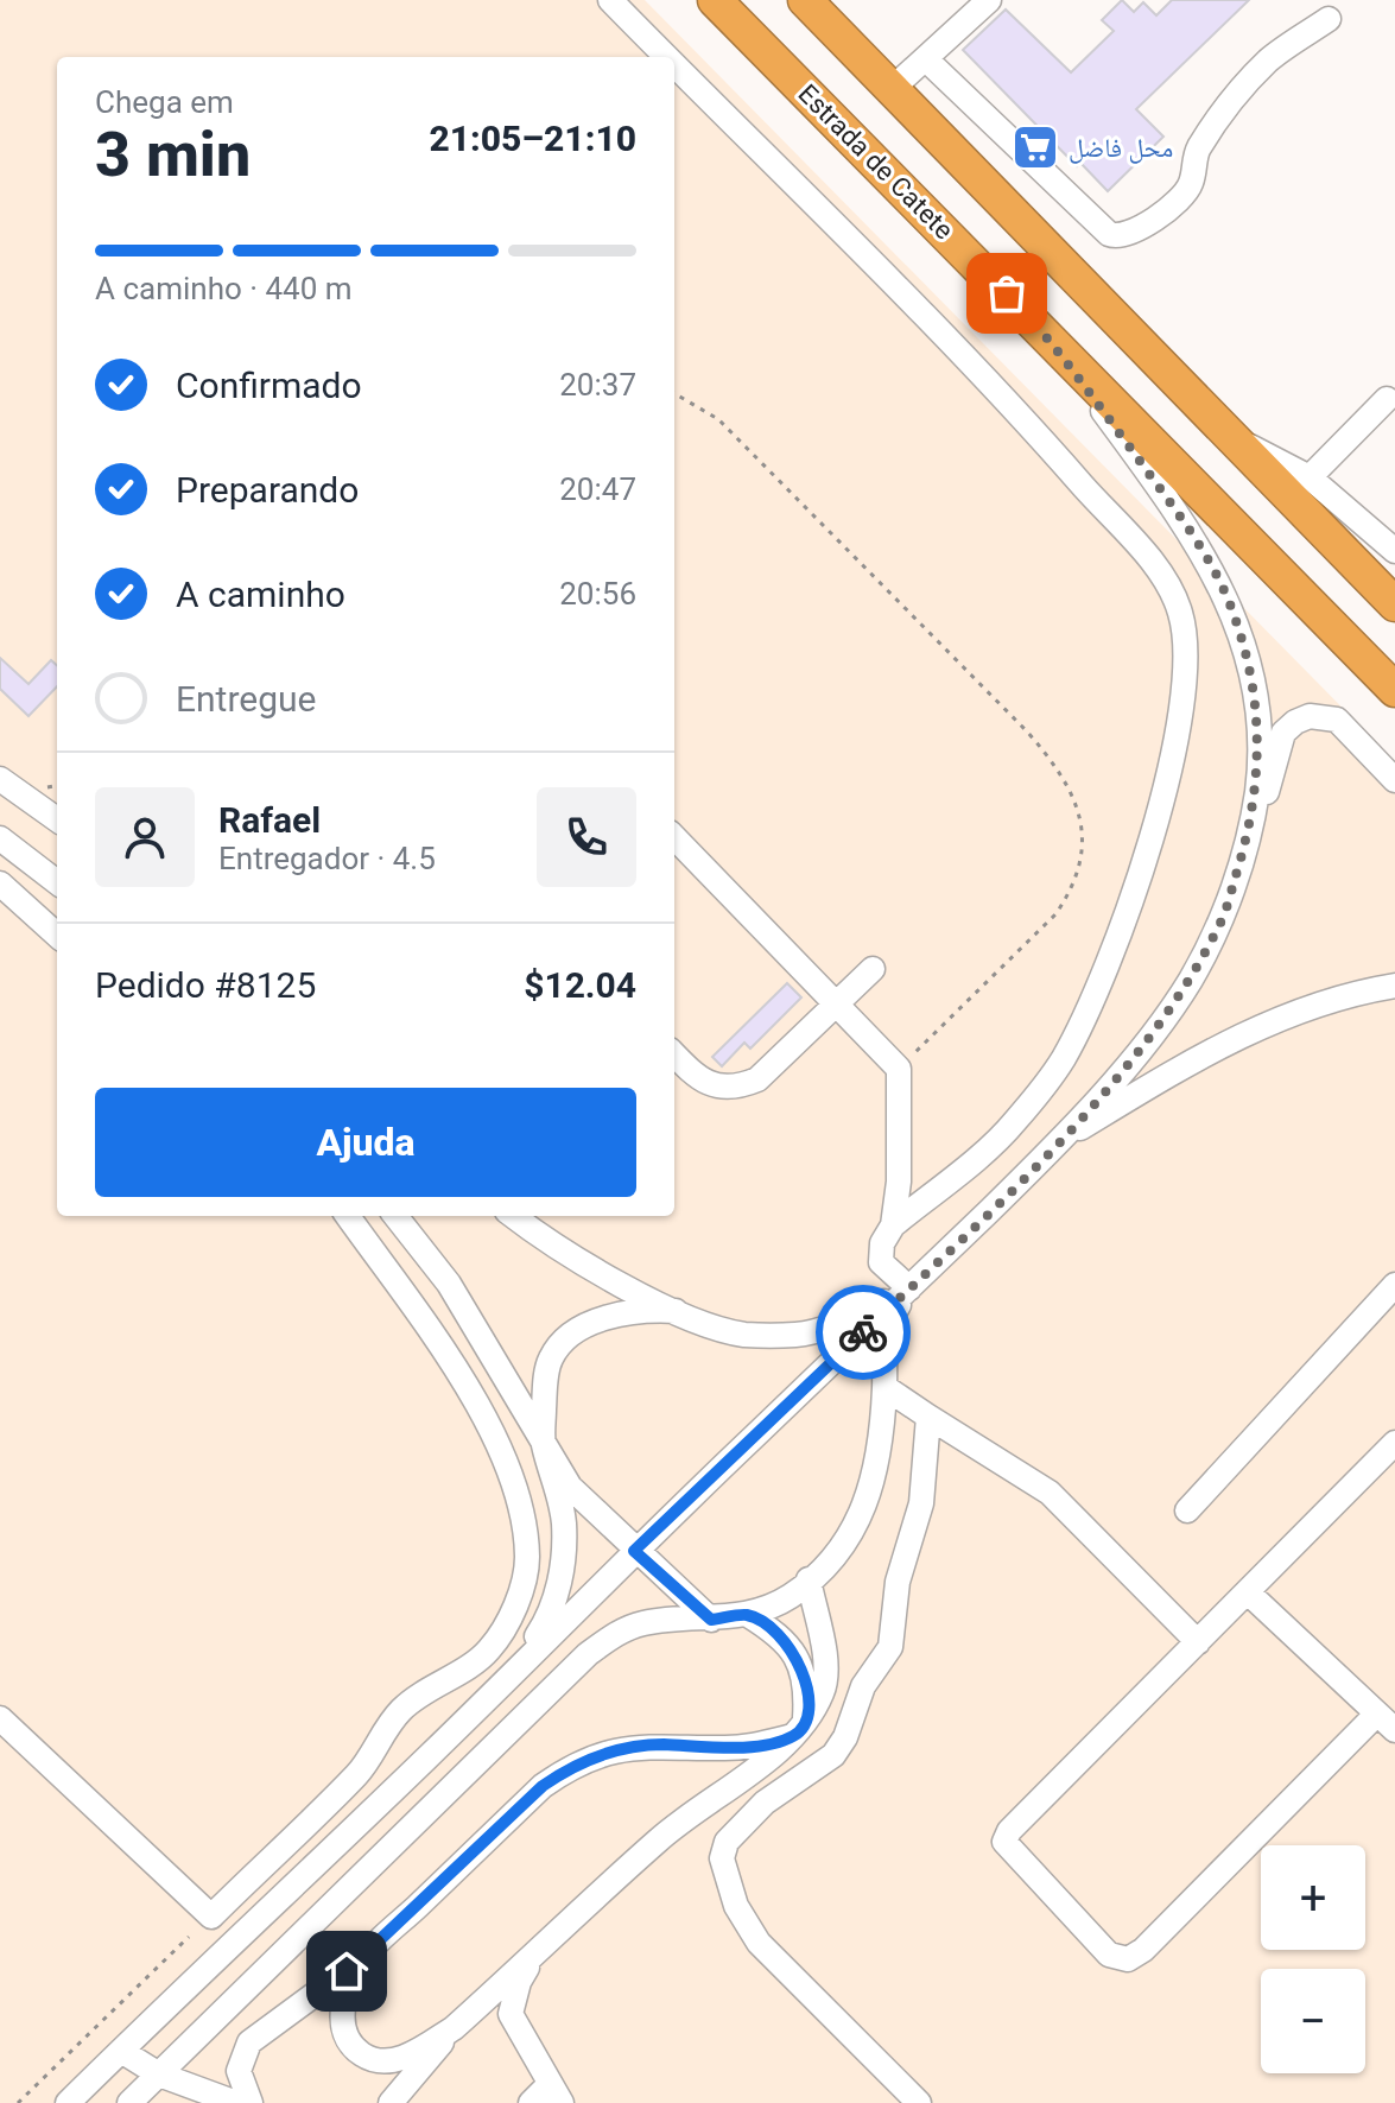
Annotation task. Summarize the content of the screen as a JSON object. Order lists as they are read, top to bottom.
{
  "streets": {
    "highway": ["Estrada de Catete"]
  },
  "places": {
    "supermarket": ["محل فاضل"]
  },
  "page": {
    "heading": ["3 min", "Chega em", "21:05–21:10"],
    "panel": [
      "Rafael",
      "Entregador · 4.5",
      "Pedido #8125",
      "$12.04"
    ],
    "bar": "A caminho · 440 m",
    "list": [
      ["Confirmado", "20:37"],
      ["Preparando", "20:47"],
      ["A caminho", "20:56"],
      "Entregue"
    ],
    "buttons": "Ajuda",
    "map_buttons": ["+", "−"]
  }
}
